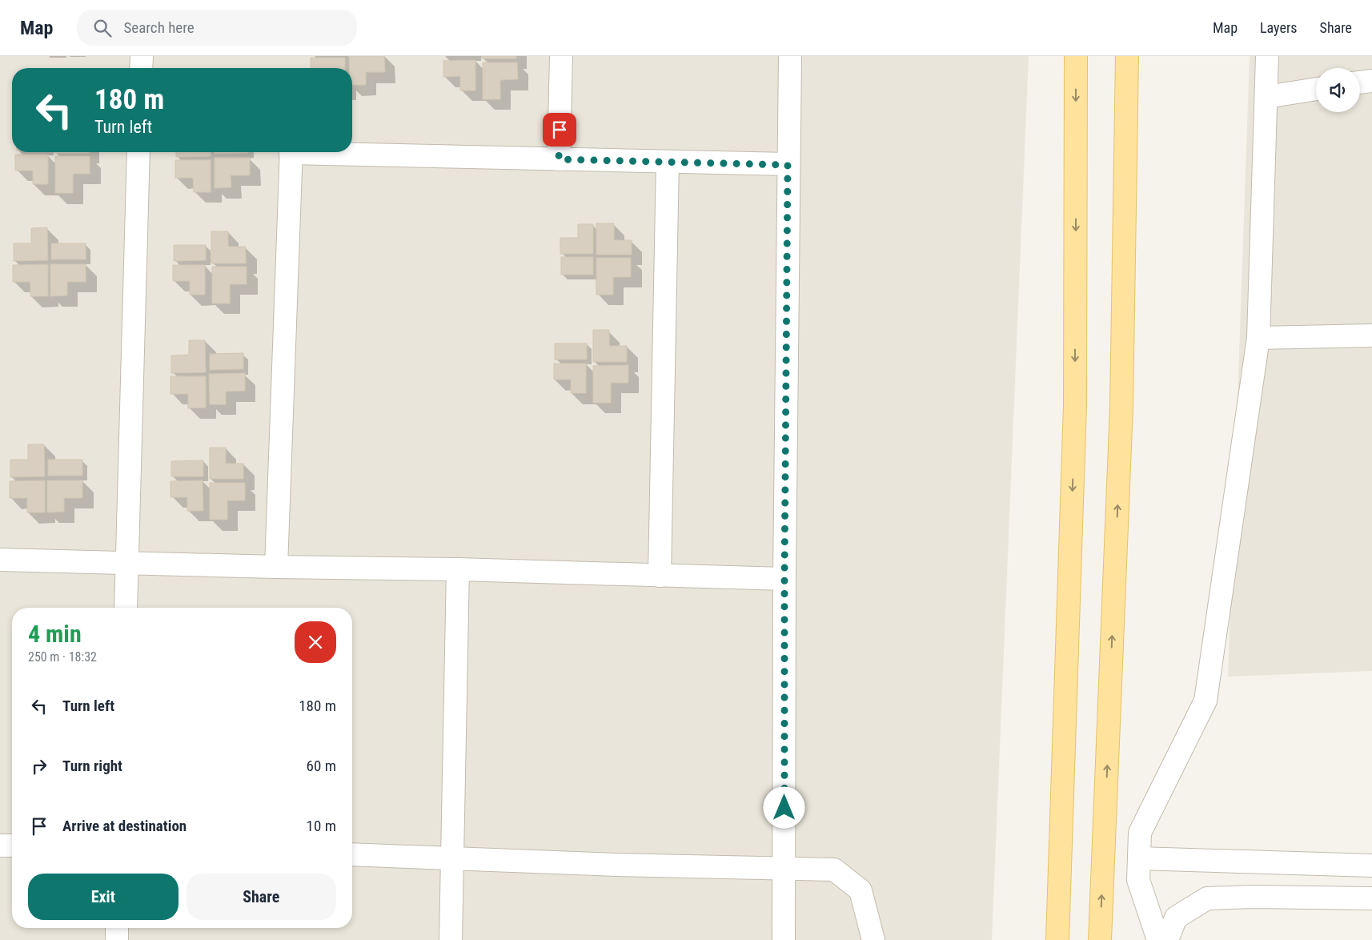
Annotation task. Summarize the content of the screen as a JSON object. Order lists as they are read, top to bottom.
{
  "page": {
    "header": "Map",
    "search": "Search here",
    "nav": ["Map", "Layers", "Share"],
    "turn": ["180 m", "Turn left"],
    "heading": ["4 min", "250 m · 18:32"],
    "list": [
      {
        "name": "Turn left",
        "value": "180 m"
      },
      {
        "name": "Turn right",
        "value": "60 m"
      },
      {
        "name": "Arrive at destination",
        "value": "10 m"
      }
    ],
    "buttons": ["Exit", "Share"]
  }
}
